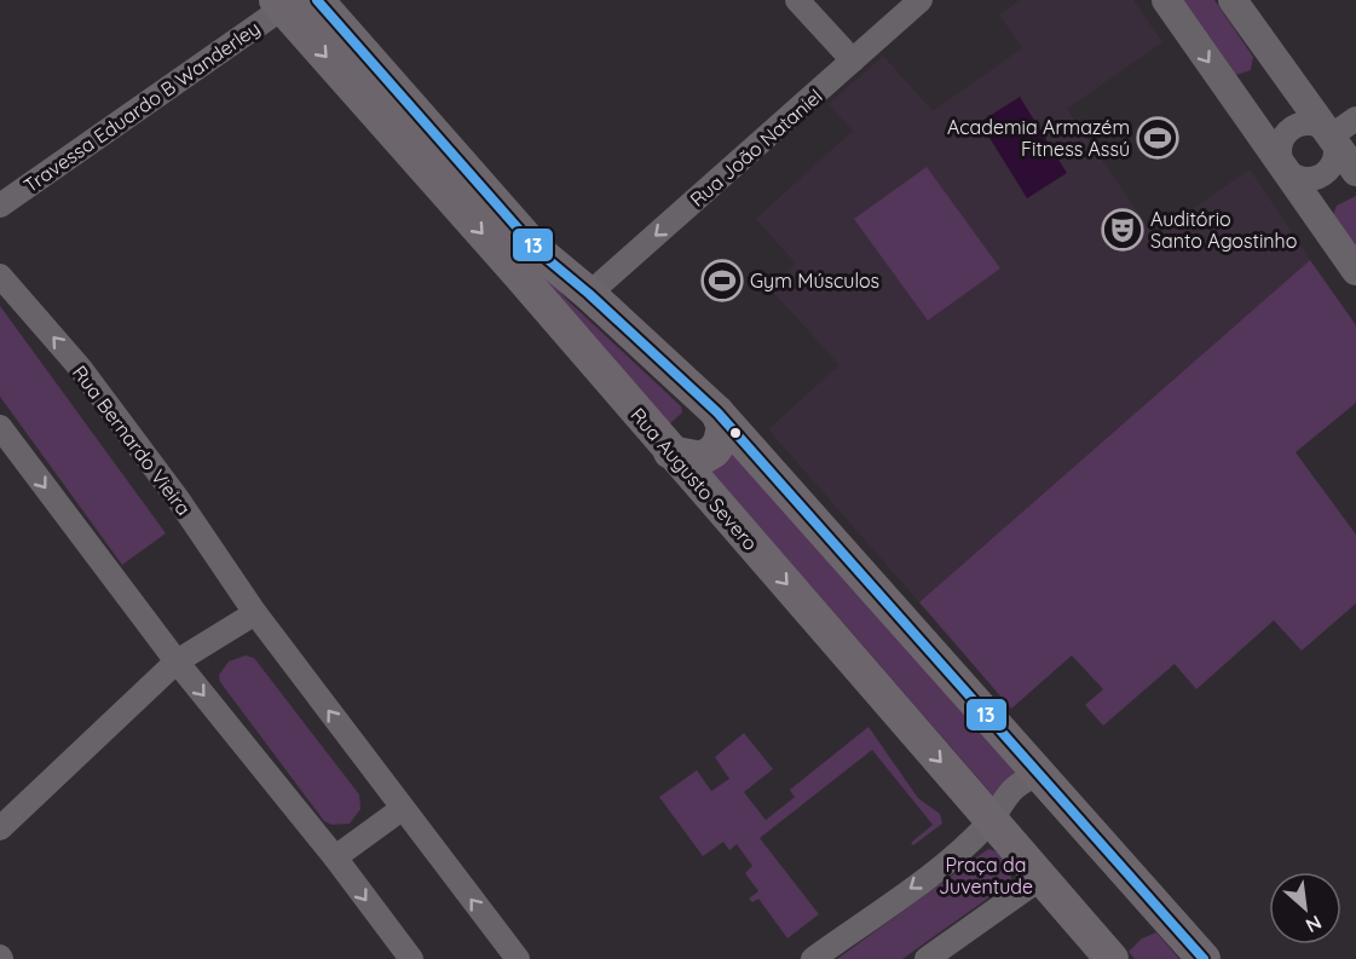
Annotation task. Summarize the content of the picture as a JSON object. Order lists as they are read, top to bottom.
{
  "streets": {
    "main road": ["Rua Augusto Severo"],
    "street": ["Travessa Eduardo B Wanderley", "Rua João Nataniel", "Rua Bernardo Vieira"]
  },
  "crossings": [
    ["Travessa Eduardo B Wanderley", "Rua Augusto Severo"]
  ],
  "one_way": ["Rua João Nataniel"],
  "parks": ["Praça da Juventude"],
  "places": {
    "sports": ["Academia Armazém Fitness Assú", "Gym Músculos"],
    "theatre": ["Auditório Santo Agostinho"]
  },
  "lines": ["transit line 13"],
  "north": "bottom right"
}
